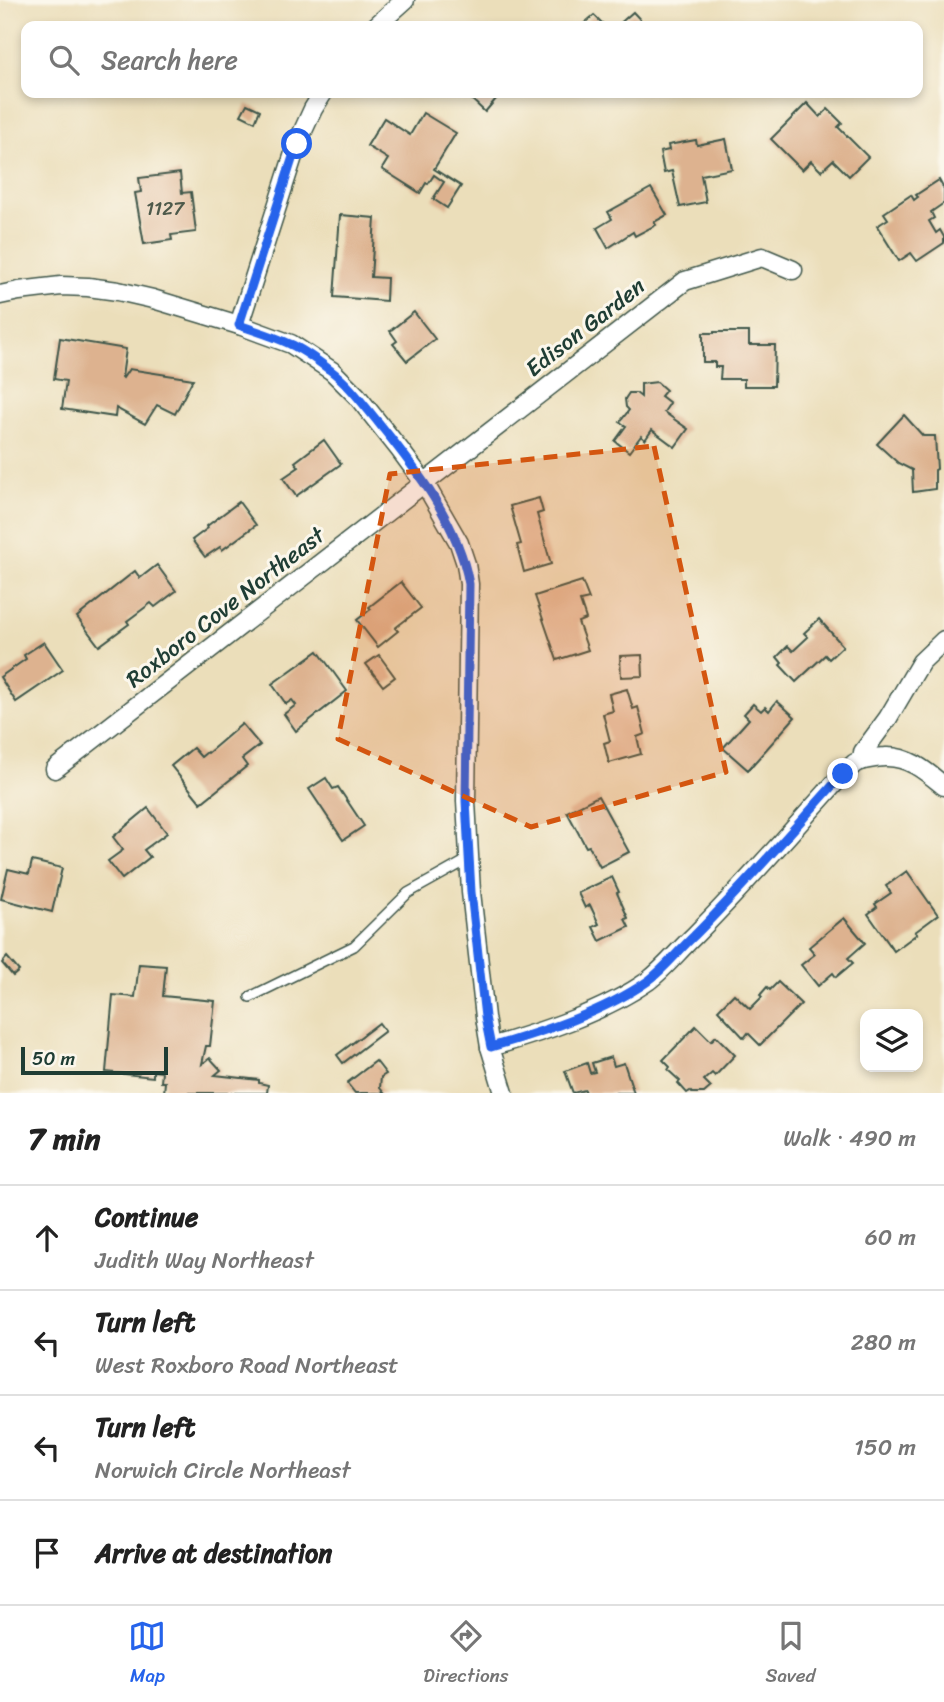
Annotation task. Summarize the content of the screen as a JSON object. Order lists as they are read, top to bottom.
{
  "streets": {
    "street": ["Edison Garden", "Roxboro Cove Northeast"]
  },
  "crossings": [
    ["Edison Garden", "Roxboro Cove Northeast"]
  ],
  "house_numbers": ["1127"],
  "scale_bar": "50 m",
  "page": {
    "search": "Search here",
    "scale": "50 m",
    "heading": ["7 min", "Walk · 490 m"],
    "list": [
      ["Continue", "Judith Way Northeast", "60 m"],
      ["Turn left", "West Roxboro Road Northeast", "280 m"],
      ["Turn left", "Norwich Circle Northeast", "150 m"],
      "Arrive at destination"
    ],
    "nav": ["Map", "Directions", "Saved"]
  }
}
